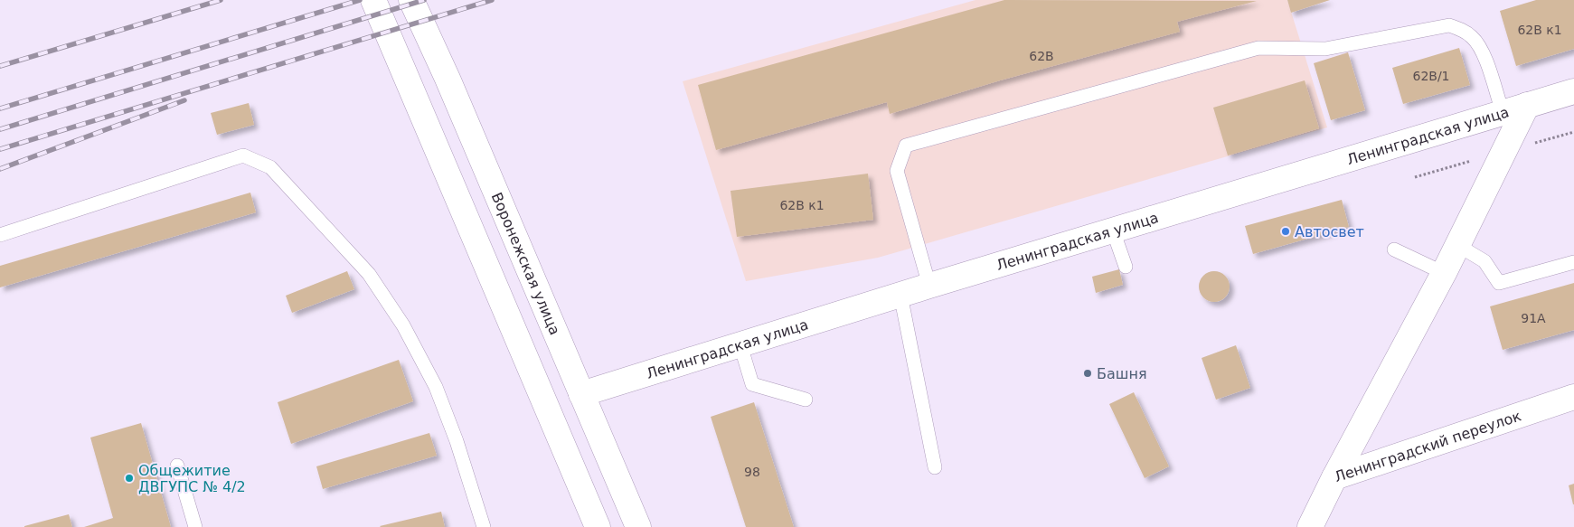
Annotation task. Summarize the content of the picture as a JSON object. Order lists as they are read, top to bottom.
{
  "streets": {
    "street": ["Ленинградская улица", "Воронежская улица", "Ленинградский переулок"]
  },
  "crossings": [
    ["Ленинградская улица", "Воронежская улица"]
  ],
  "places": ["Автосвет", "Башня", "Общежитие ДВГУПС № 4/2"],
  "house_numbers": [
    "62В к1",
    "62В",
    "62В/1",
    "62В к1",
    "91А",
    "98"
  ]
}
